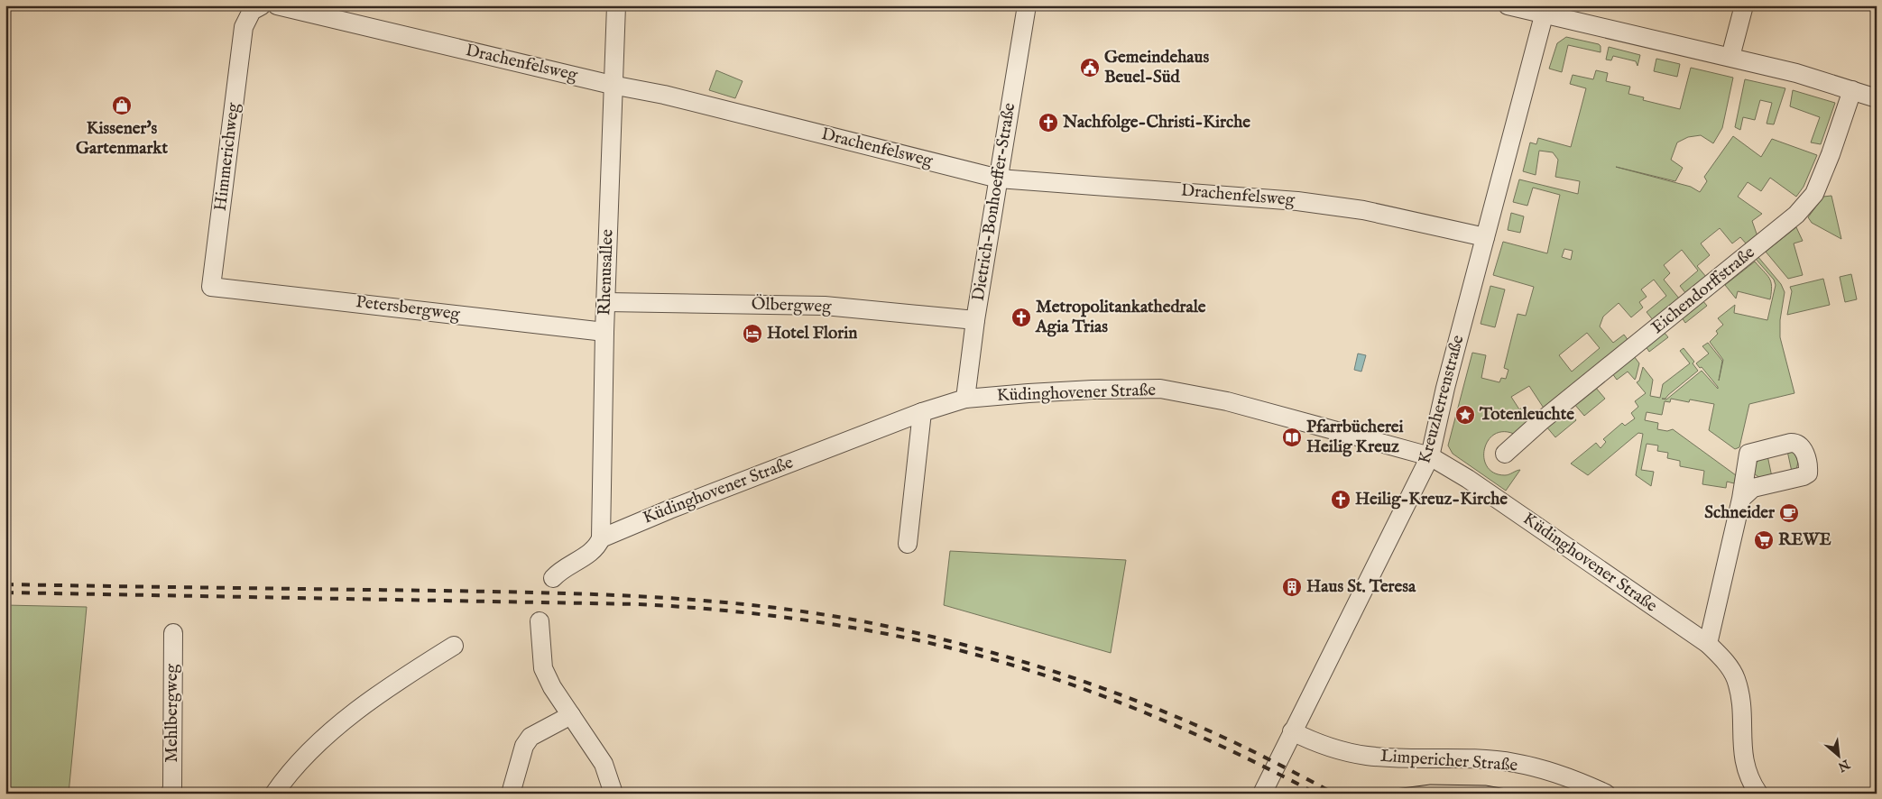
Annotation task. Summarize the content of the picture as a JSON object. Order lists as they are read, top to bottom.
{
  "streets": {
    "street": [
      "Drachenfelsweg",
      "Himmerichweg",
      "Dietrich-Bonhoeffer-Straße",
      "Rhenusallee",
      "Eichendorffstraße",
      "Ölbergweg",
      "Petersbergweg",
      "Küdinghovener Straße",
      "Kreuzherrenstraße",
      "Mehlbergweg",
      "Limpericher Straße"
    ]
  },
  "crossings": [
    ["Drachenfelsweg", "Dietrich-Bonhoeffer-Straße"],
    ["Drachenfelsweg", "Rhenusallee"],
    ["Drachenfelsweg", "Kreuzherrenstraße"],
    ["Himmerichweg", "Petersbergweg"],
    ["Dietrich-Bonhoeffer-Straße", "Ölbergweg"],
    ["Dietrich-Bonhoeffer-Straße", "Küdinghovener Straße"],
    ["Rhenusallee", "Ölbergweg"],
    ["Rhenusallee", "Petersbergweg"],
    ["Rhenusallee", "Küdinghovener Straße"],
    ["Küdinghovener Straße", "Kreuzherrenstraße"],
    ["Kreuzherrenstraße", "Limpericher Straße"]
  ],
  "places": {
    "public building": ["Gemeindehaus Beuel-Süd"],
    "shop": ["Kissener's Gartenmarkt"],
    "church": ["Nachfolge-Christi-Kirche", "Metropolitankathedrale Agia Trias", "Heilig-Kreuz-Kirche"],
    "hotel": ["Hotel Florin"],
    "place": ["Totenleuchte"],
    "library": ["Pfarrbücherei Heilig Kreuz"],
    "cafe": ["Schneider"],
    "supermarket": ["REWE"],
    "building": ["Haus St. Teresa"]
  },
  "north": "bottom right"
}
